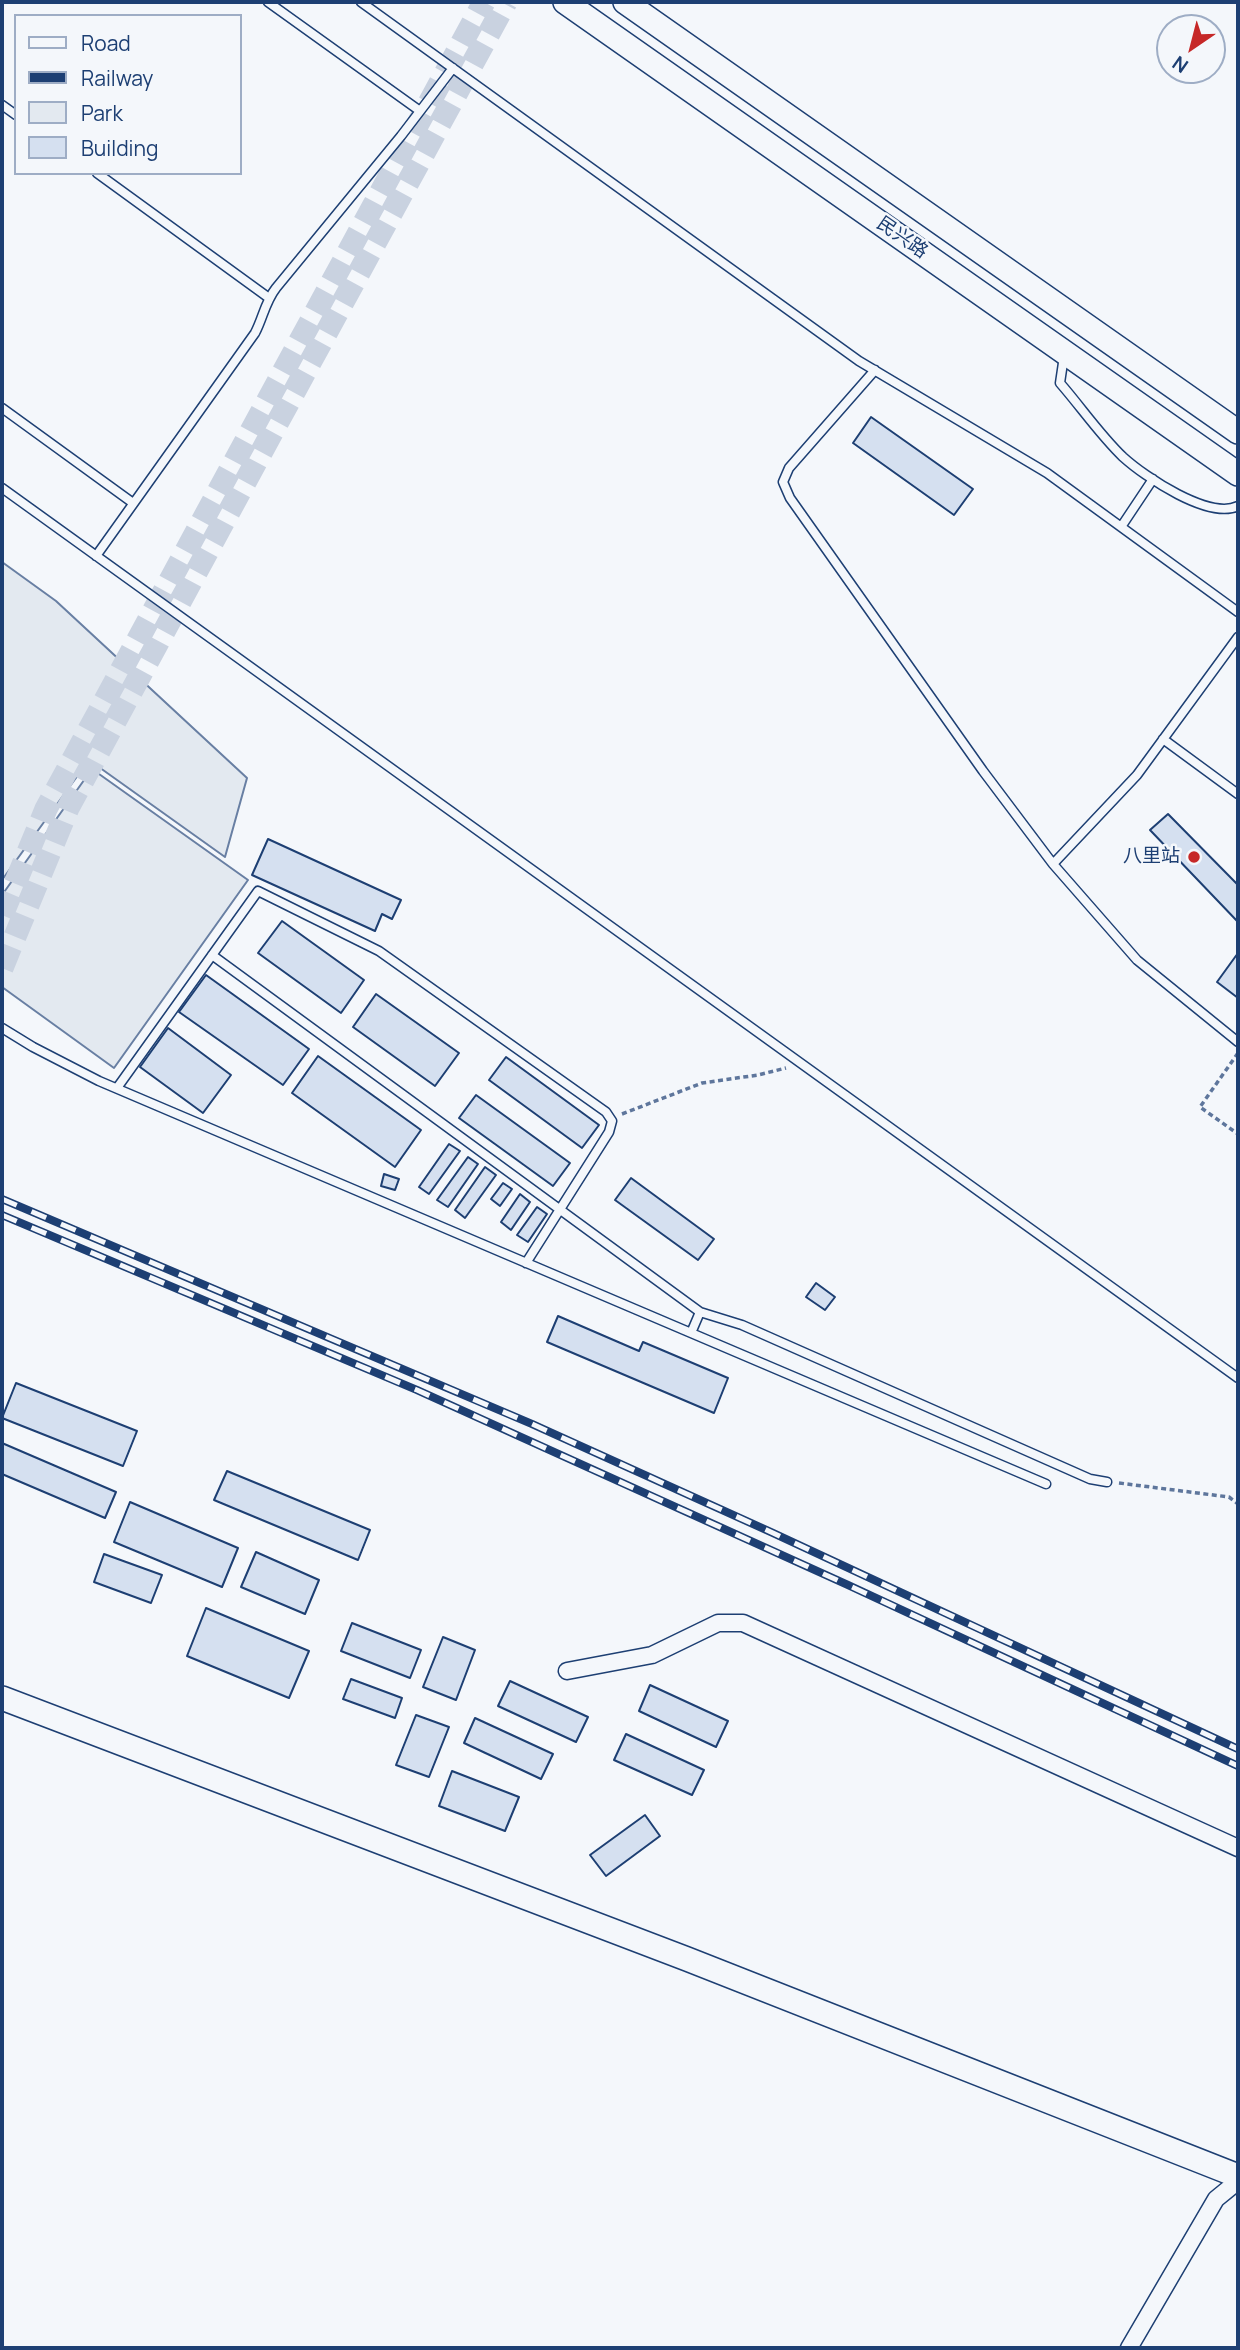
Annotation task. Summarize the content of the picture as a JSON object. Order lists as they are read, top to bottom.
{
  "streets": {
    "street": ["民兴路"]
  },
  "places": ["八里站"],
  "legend": [
    "Road",
    "Railway",
    "Park",
    "Building"
  ],
  "north": "bottom left"
}
